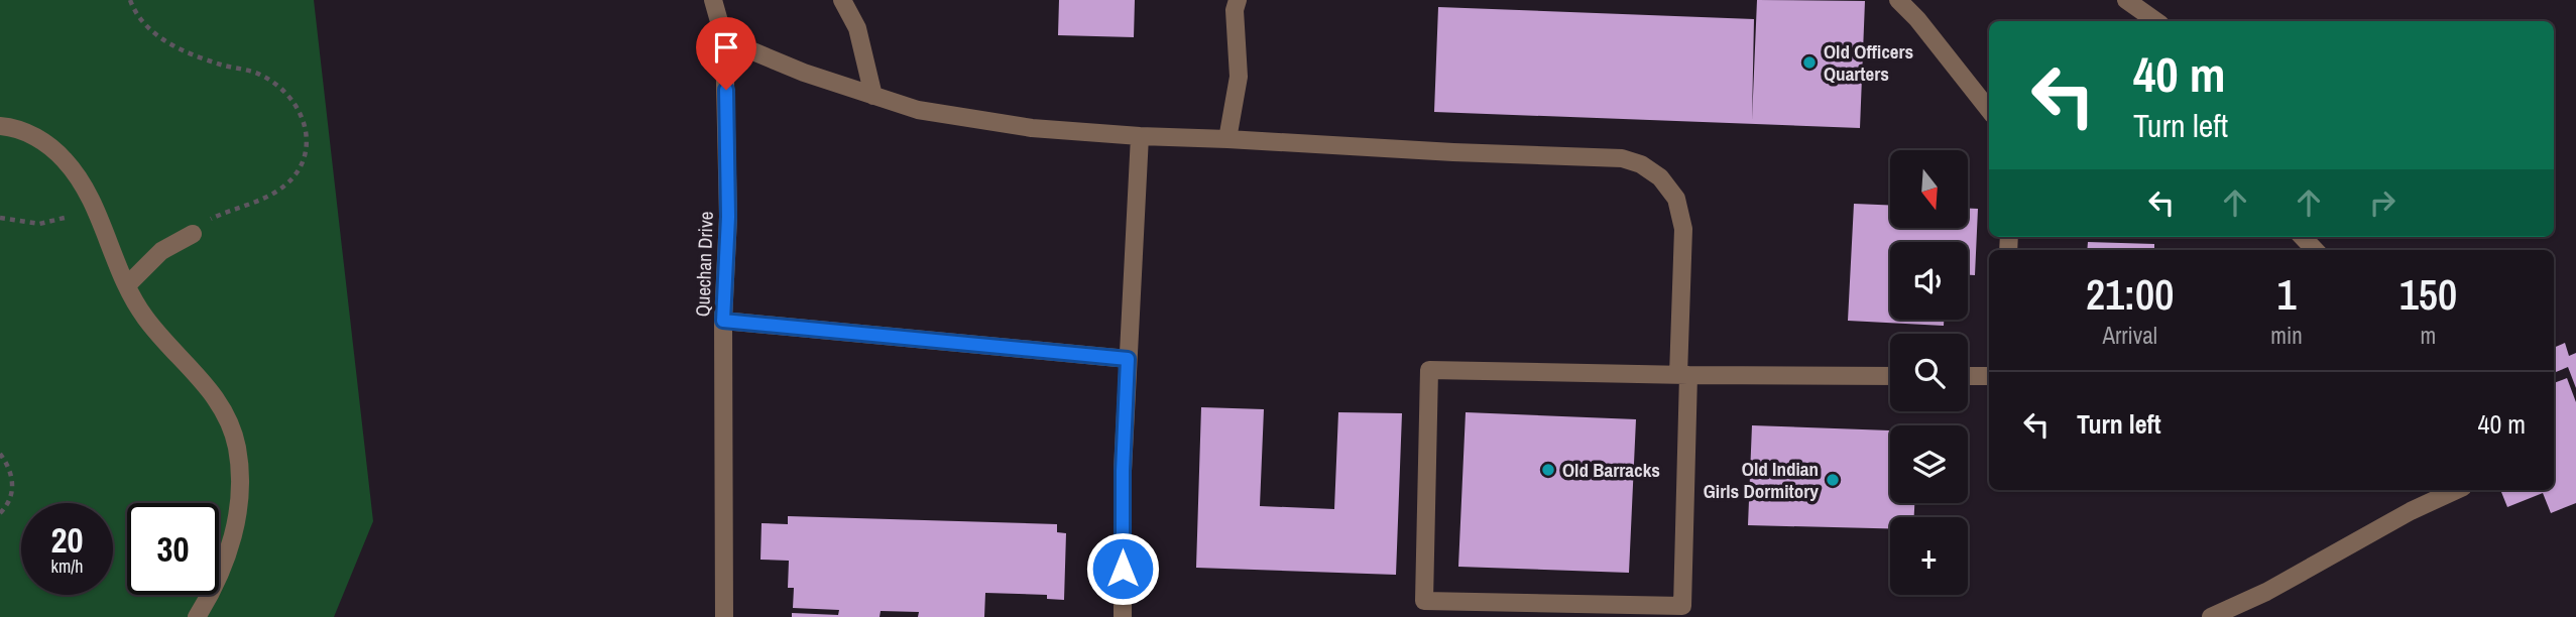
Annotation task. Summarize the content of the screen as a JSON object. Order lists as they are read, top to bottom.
{
  "streets": {
    "street": ["Quechan Drive"]
  },
  "places": ["Old Officers Quarters", "Old Barracks", "Old Indian Girls Dormitory"],
  "north": "bottom",
  "page": {
    "turn": ["40 m", "Turn left"],
    "map_buttons": "+",
    "eta": [
      "21:00",
      "Arrival",
      "1",
      "min",
      "150",
      "m"
    ],
    "list": [
      {
        "name": "Turn left",
        "value": "40 m"
      }
    ],
    "speed": "20 km/h",
    "limit": "30"
  }
}
